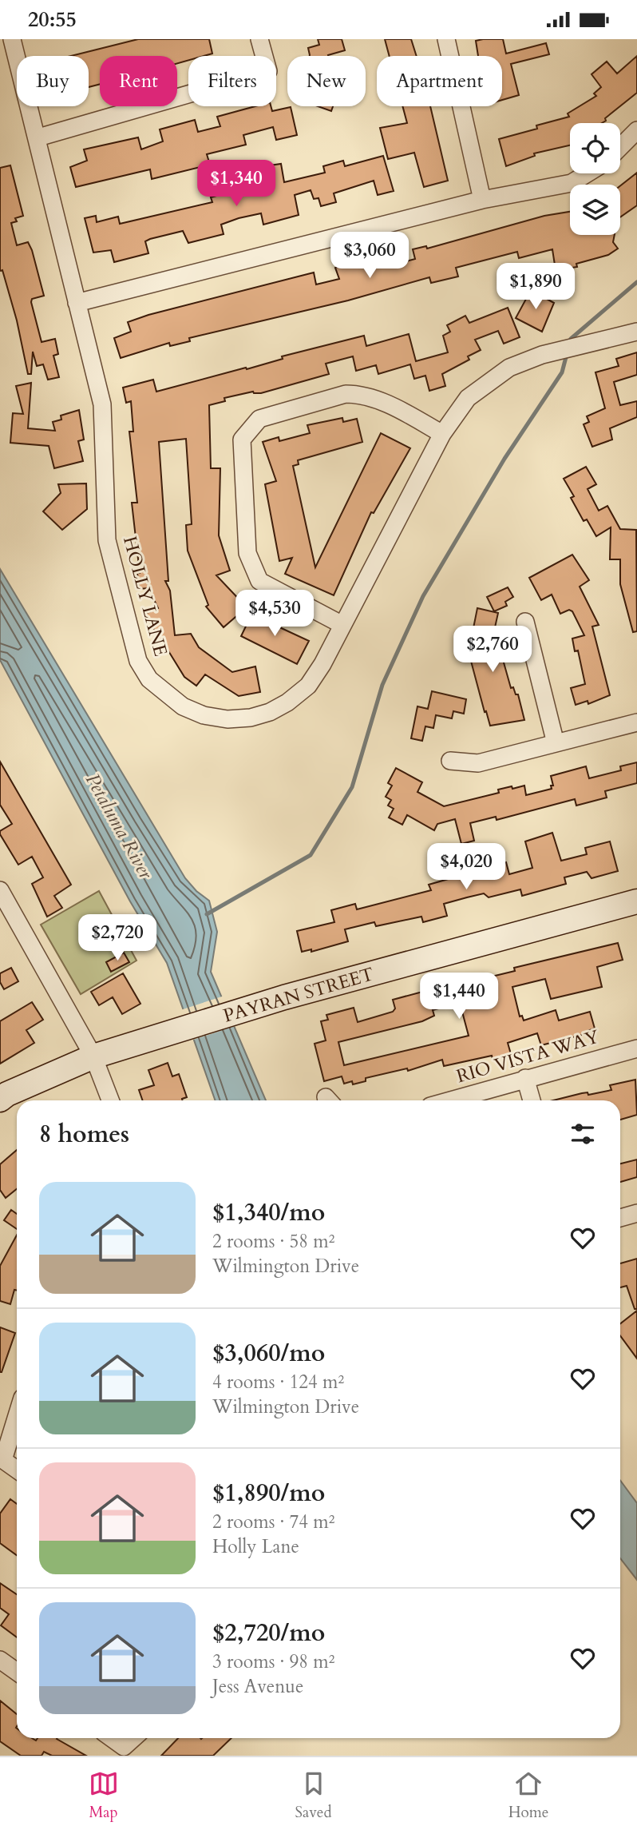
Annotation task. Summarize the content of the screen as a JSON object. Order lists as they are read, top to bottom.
{
  "streets": {
    "main road": ["PAYRAN STREET"],
    "street": ["HOLLY LANE", "RIO VISTA WAY"]
  },
  "water": ["Petaluma River"],
  "page": {
    "status": "20:55",
    "chip": [
      "Buy",
      "Rent",
      "Filters",
      "New",
      "Apartment"
    ],
    "price": [
      "$1,340",
      "$3,060",
      "$1,890",
      "$4,530",
      "$2,760",
      "$4,020",
      "$2,720",
      "$1,440"
    ],
    "heading": "8 homes",
    "list": [
      {
        "name": "$1,340/mo",
        "note": "2 rooms · 58 m² · Wilmington Drive"
      },
      {
        "name": "$3,060/mo",
        "note": "4 rooms · 124 m² · Wilmington Drive"
      },
      {
        "name": "$1,890/mo",
        "note": "2 rooms · 74 m² · Holly Lane"
      },
      {
        "name": "$2,720/mo",
        "note": "3 rooms · 98 m² · Jess Avenue"
      }
    ],
    "tabs": ["Map", "Saved", "Home"]
  }
}
